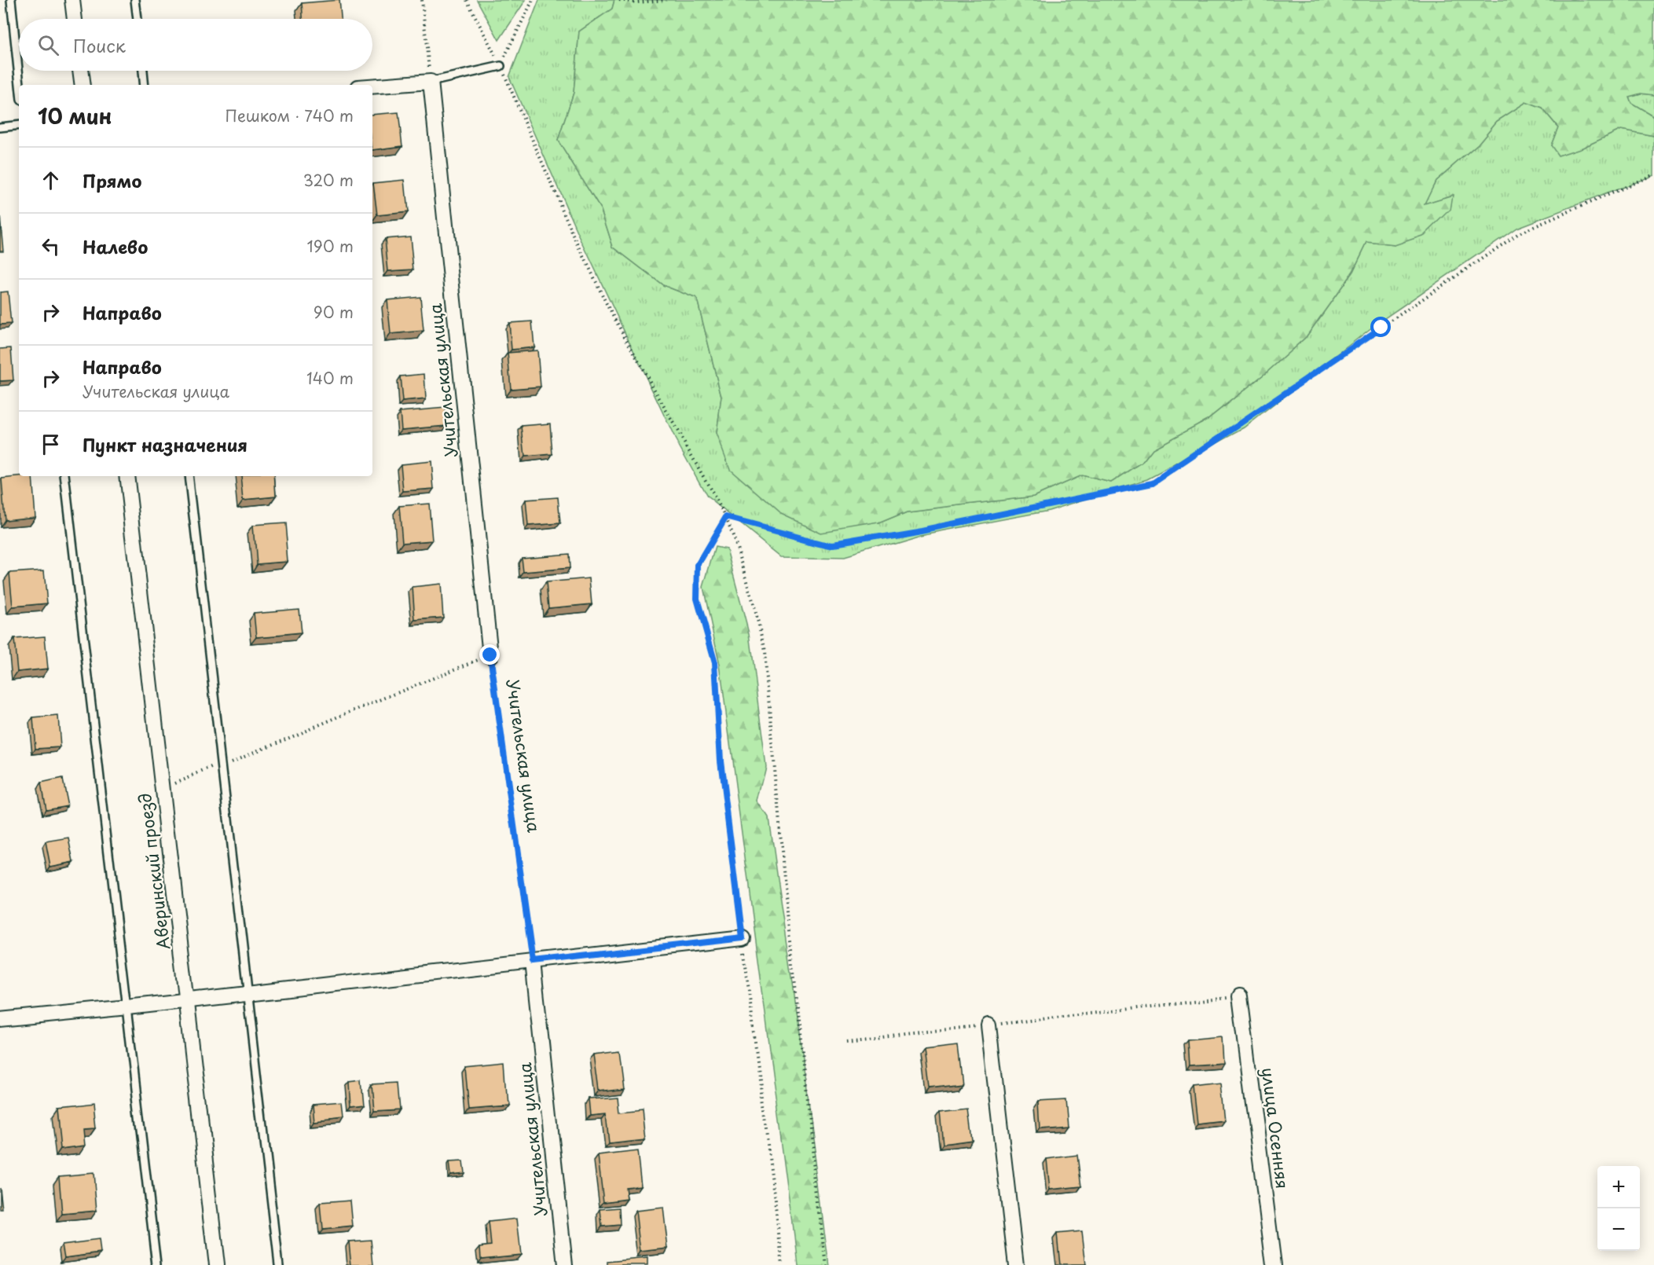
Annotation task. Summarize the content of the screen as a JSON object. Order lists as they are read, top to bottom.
{
  "streets": {
    "street": ["Учительская улица", "Аверинский проезд", "улица Осенняя"]
  },
  "page": {
    "search": "Поиск",
    "heading": ["10 мин", "Пешком · 740 m"],
    "list": [
      ["Прямо", "320 m"],
      ["Налево", "190 m"],
      ["Направо", "90 m"],
      ["Направо", "Учительская улица", "140 m"],
      "Пункт назначения"
    ],
    "map_buttons": ["+", "−"]
  }
}
